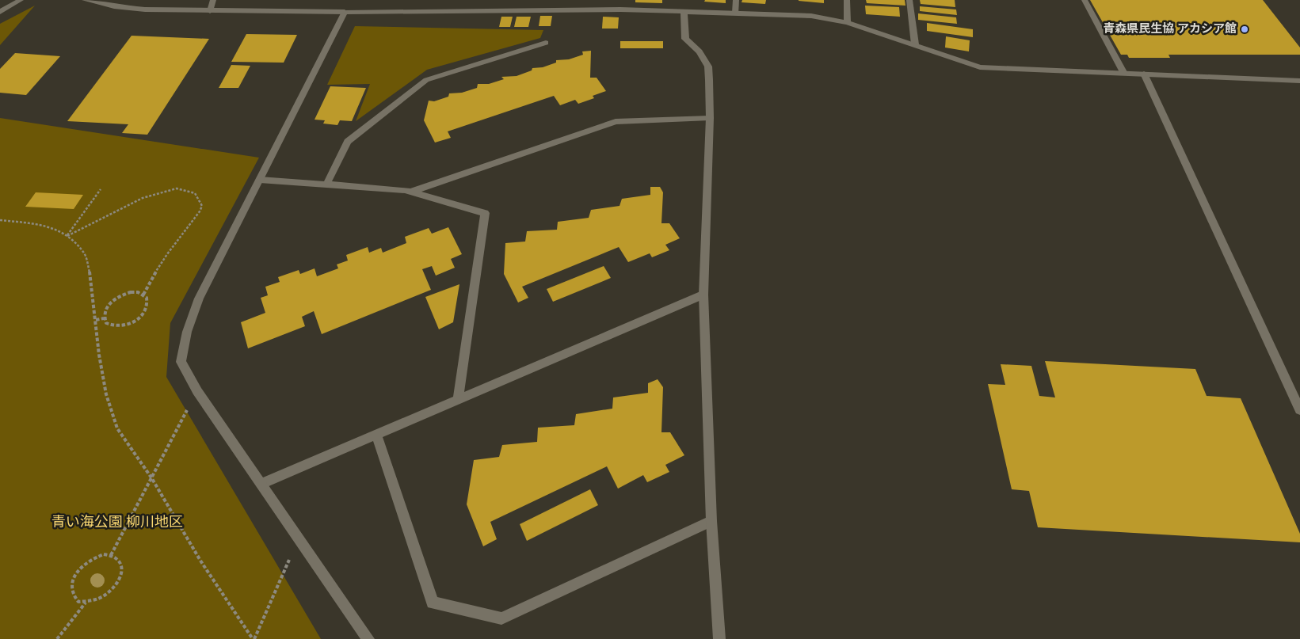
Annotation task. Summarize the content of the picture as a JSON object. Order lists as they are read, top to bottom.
{
  "parks": ["青い海公園 柳川地区"],
  "places": ["青森県民生協 アカシア館"]
}
